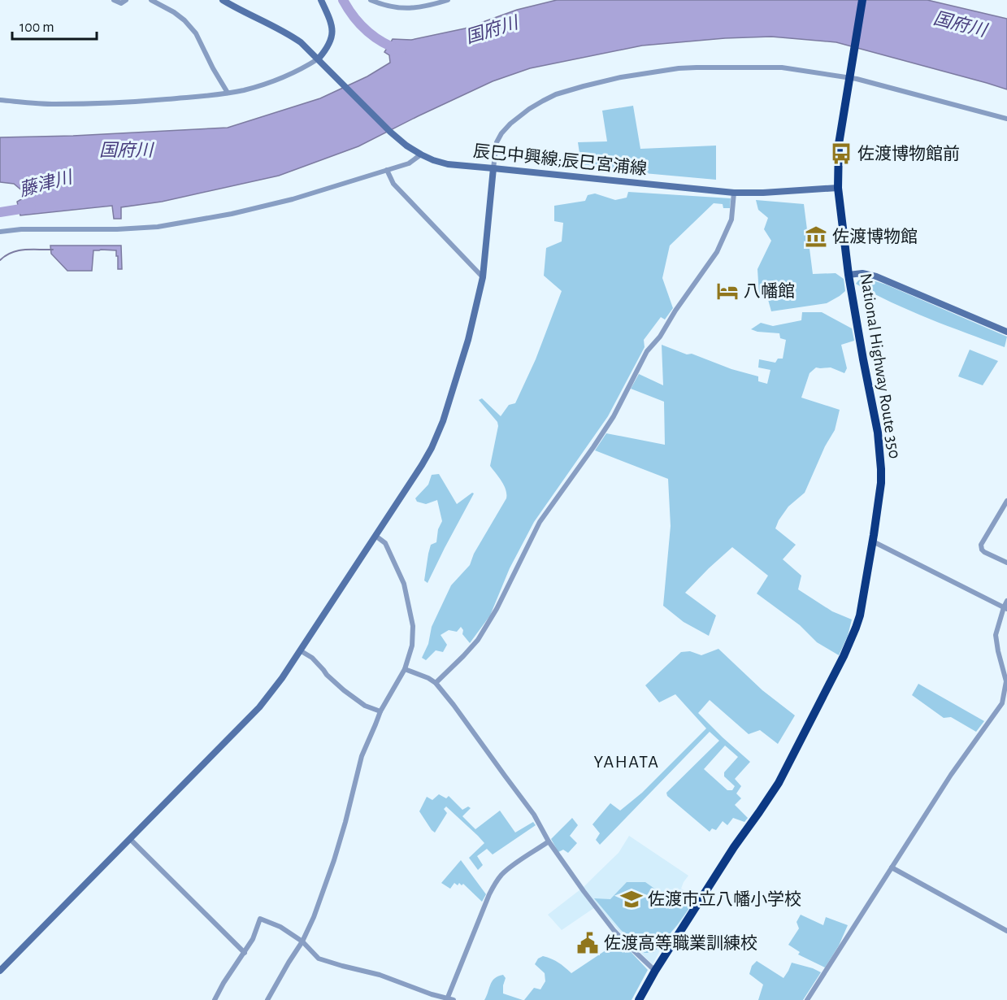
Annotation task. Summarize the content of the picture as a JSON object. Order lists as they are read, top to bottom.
{
  "streets": {
    "highway": ["National Highway Route 350"],
    "street": ["辰巳中興線;辰巳宮浦線"]
  },
  "crossings": [
    ["辰巳中興線;辰巳宮浦線", "National Highway Route 350"]
  ],
  "districts": ["YAHATA"],
  "water": ["国府川", "藤津川"],
  "places": {
    "bus stop": ["佐渡博物館前"],
    "museum": ["佐渡博物館"],
    "hotel": ["八幡館"],
    "school or university": ["佐渡市立八幡小学校"],
    "public building": ["佐渡高等職業訓練校"]
  },
  "scale_bar": "100 m"
}
